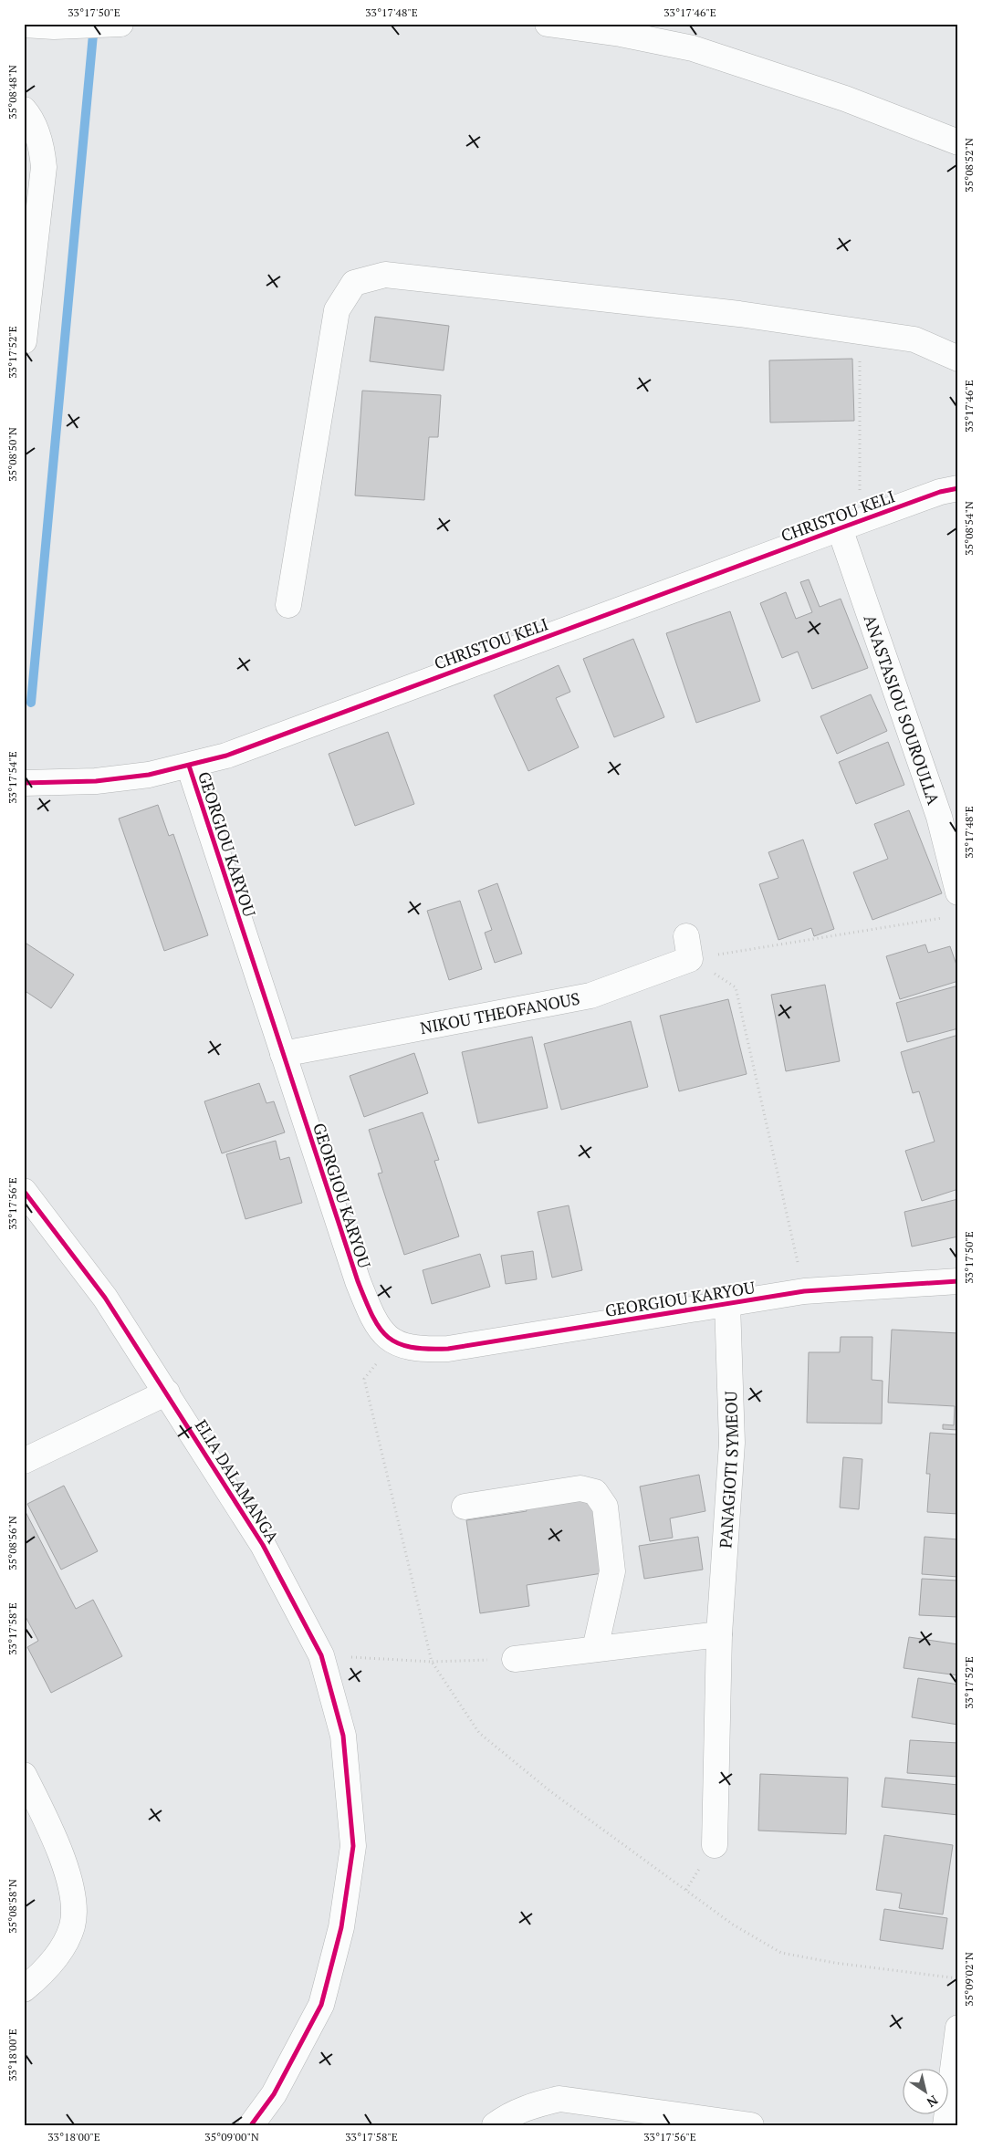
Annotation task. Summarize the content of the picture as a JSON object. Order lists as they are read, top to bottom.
{
  "streets": {
    "street": [
      "CHRISTOU KELI",
      "ANASTASIOU SOUROULLA",
      "GEORGIOU KARYOU",
      "NIKOU THEOFANOUS",
      "PANAGIOTI SYMEOU",
      "ELIA DALAMANGA"
    ]
  },
  "crossings": [
    ["CHRISTOU KELI", "ANASTASIOU SOUROULLA"],
    ["CHRISTOU KELI", "GEORGIOU KARYOU"],
    ["GEORGIOU KARYOU", "NIKOU THEOFANOUS"],
    ["GEORGIOU KARYOU", "PANAGIOTI SYMEOU"]
  ],
  "north": "bottom right",
  "coordinates": [
    "33°17'50\"E",
    "33°17'48\"E",
    "33°17'46\"E",
    "35°08'48\"N",
    "35°08'52\"N",
    "33°17'52\"E",
    "35°08'50\"N",
    "35°08'54\"N",
    "33°17'54\"E",
    "33°17'56\"E",
    "35°08'56\"N",
    "33°17'58\"E",
    "35°08'58\"N",
    "35°09'02\"N",
    "33°18'00\"E",
    "35°09'00\"N"
  ]
}
